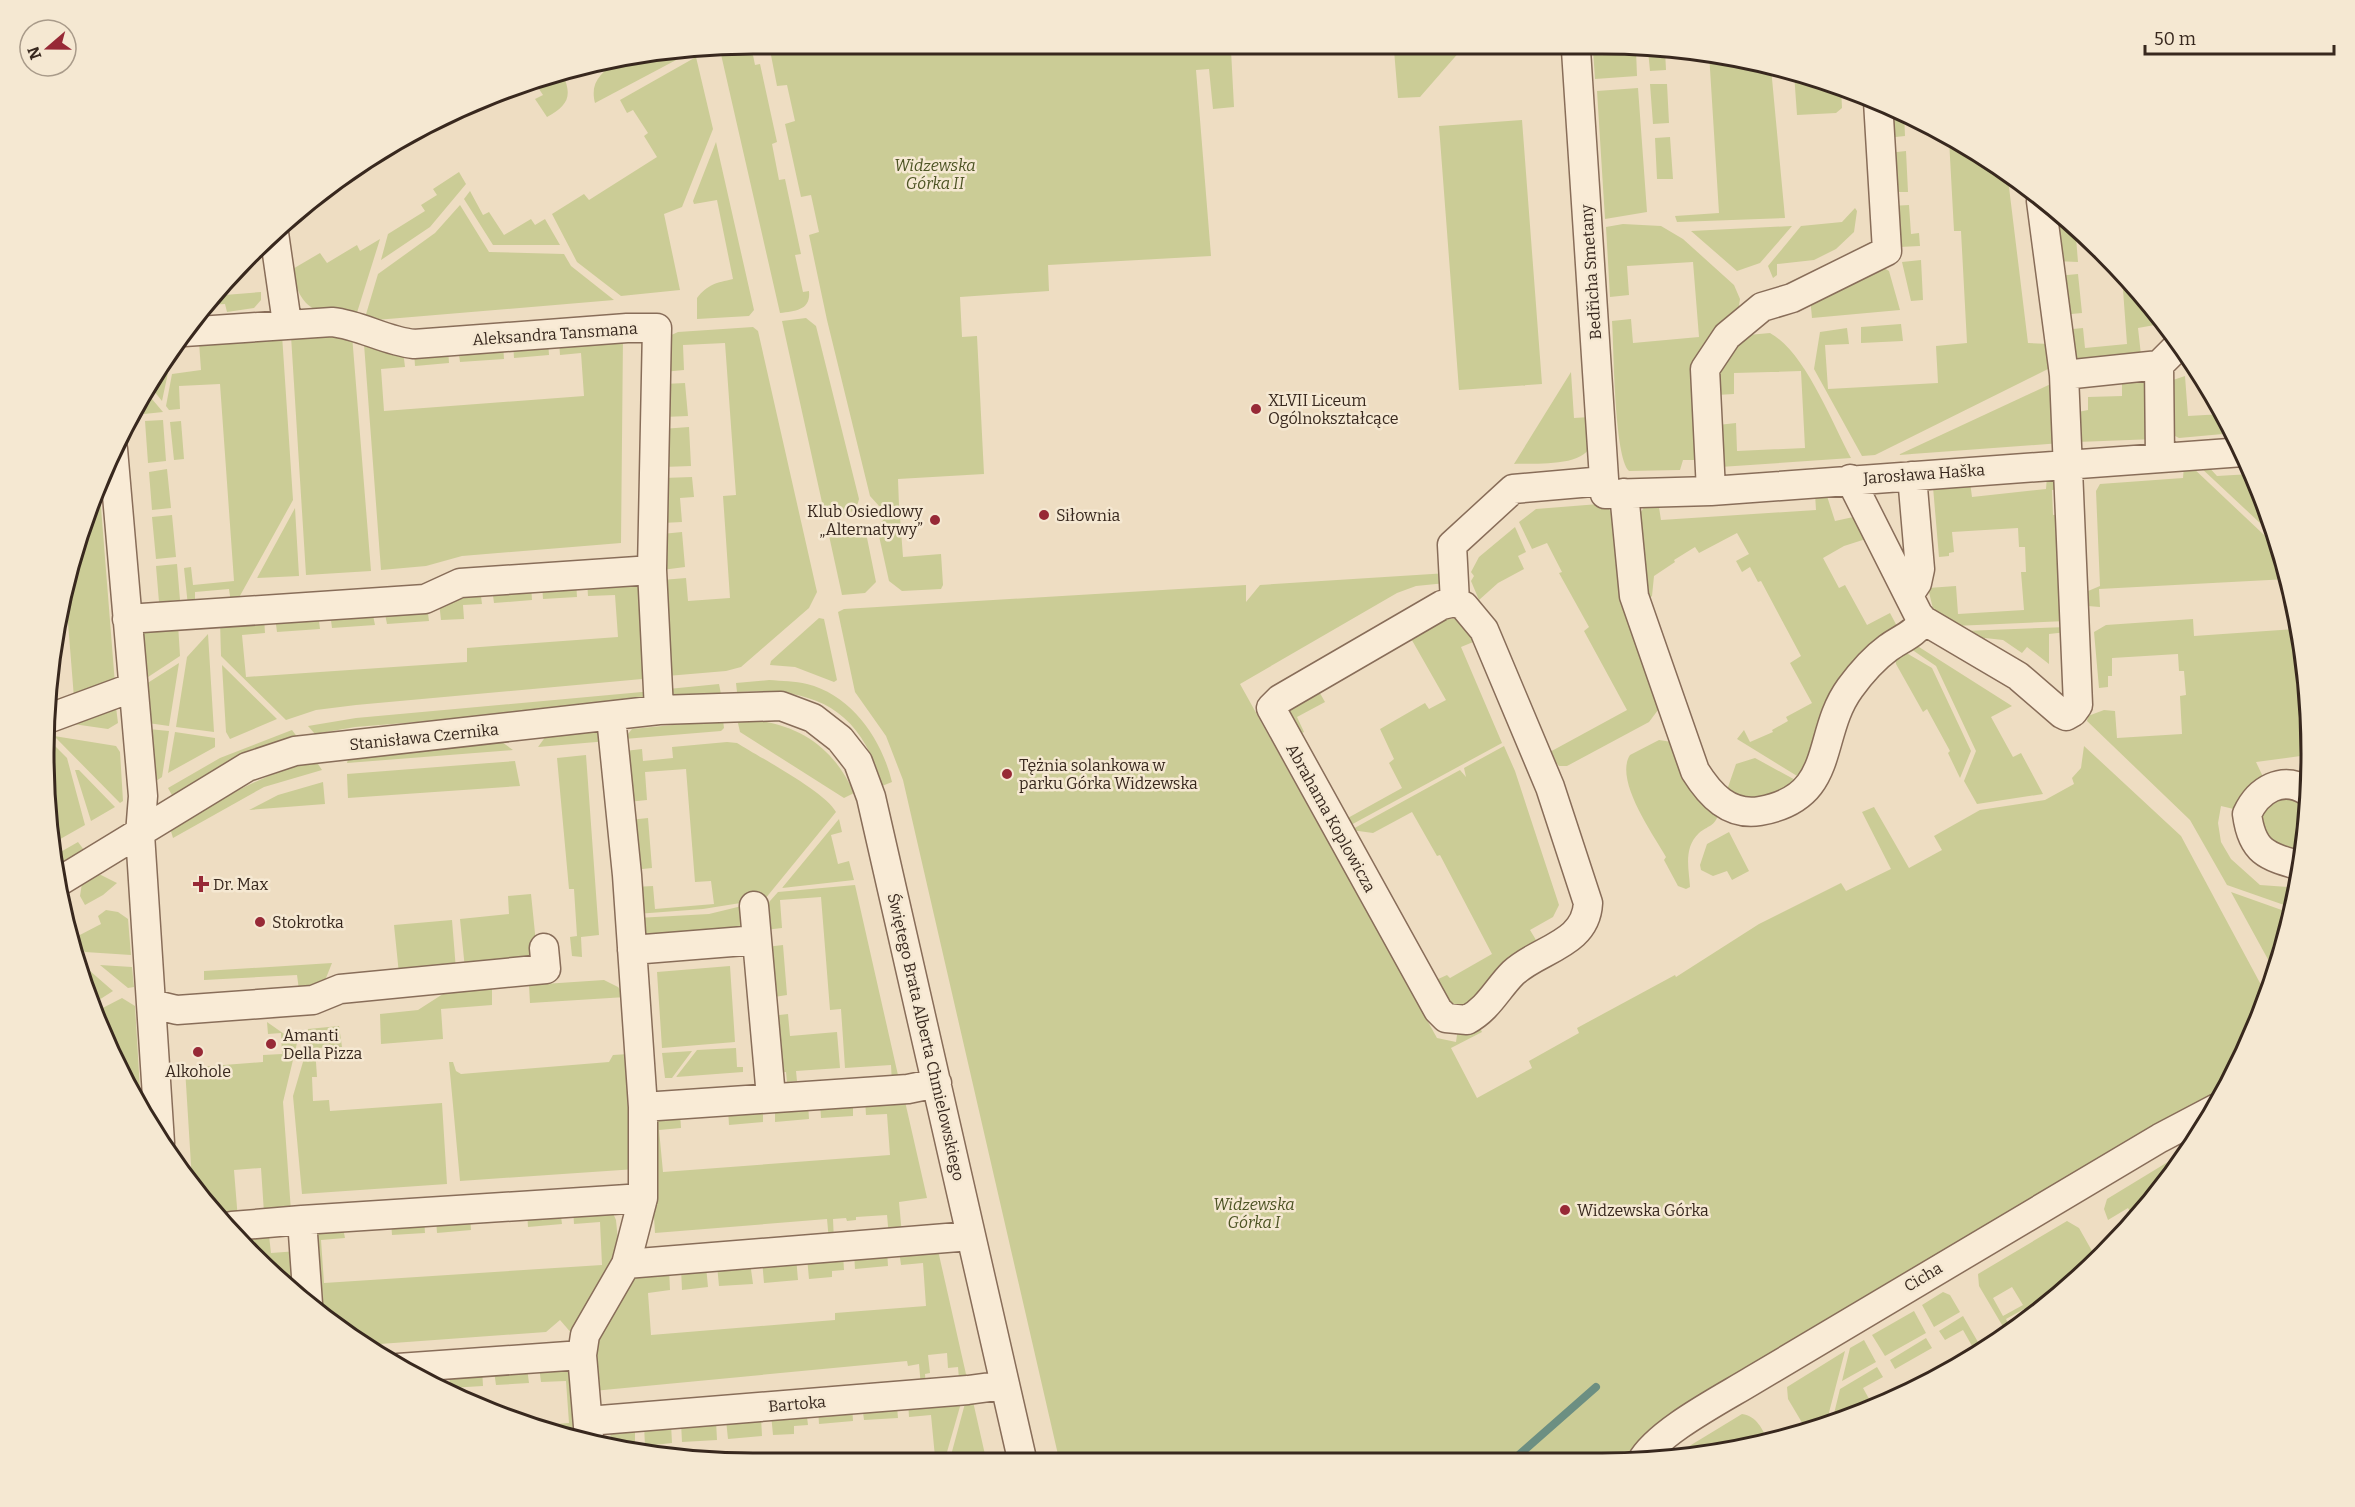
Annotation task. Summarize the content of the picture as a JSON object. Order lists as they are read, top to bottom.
{
  "streets": {
    "street": [
      "Bedřicha Smetany",
      "Aleksandra Tansmana",
      "Jarosława Haška",
      "Stanisława Czernika",
      "Abrahama Koplowicza",
      "Świętego Brata Alberta Chmielowskiego",
      "Cicha",
      "Bartoka"
    ]
  },
  "crossings": [
    ["Bedřicha Smetany", "Jarosława Haška"],
    ["Jarosława Haška", "Abrahama Koplowicza"],
    ["Stanisława Czernika", "Świętego Brata Alberta Chmielowskiego"],
    ["Świętego Brata Alberta Chmielowskiego", "Bartoka"]
  ],
  "parks": ["Widzewska Górka II", "Widzewska Górka I"],
  "places": {
    "other": [
      "XLVII Liceum Ogólnokształcące",
      "Siłownia",
      "Klub Osiedlowy „Alternatywy”",
      "Tężnia solankowa w parku Górka Widzewska",
      "Stokrotka",
      "Amanti Della Pizza",
      "Alkohole",
      "Widzewska Górka"
    ],
    "health": ["Dr. Max"]
  },
  "scale_bar": "50 m",
  "north": "left"
}
